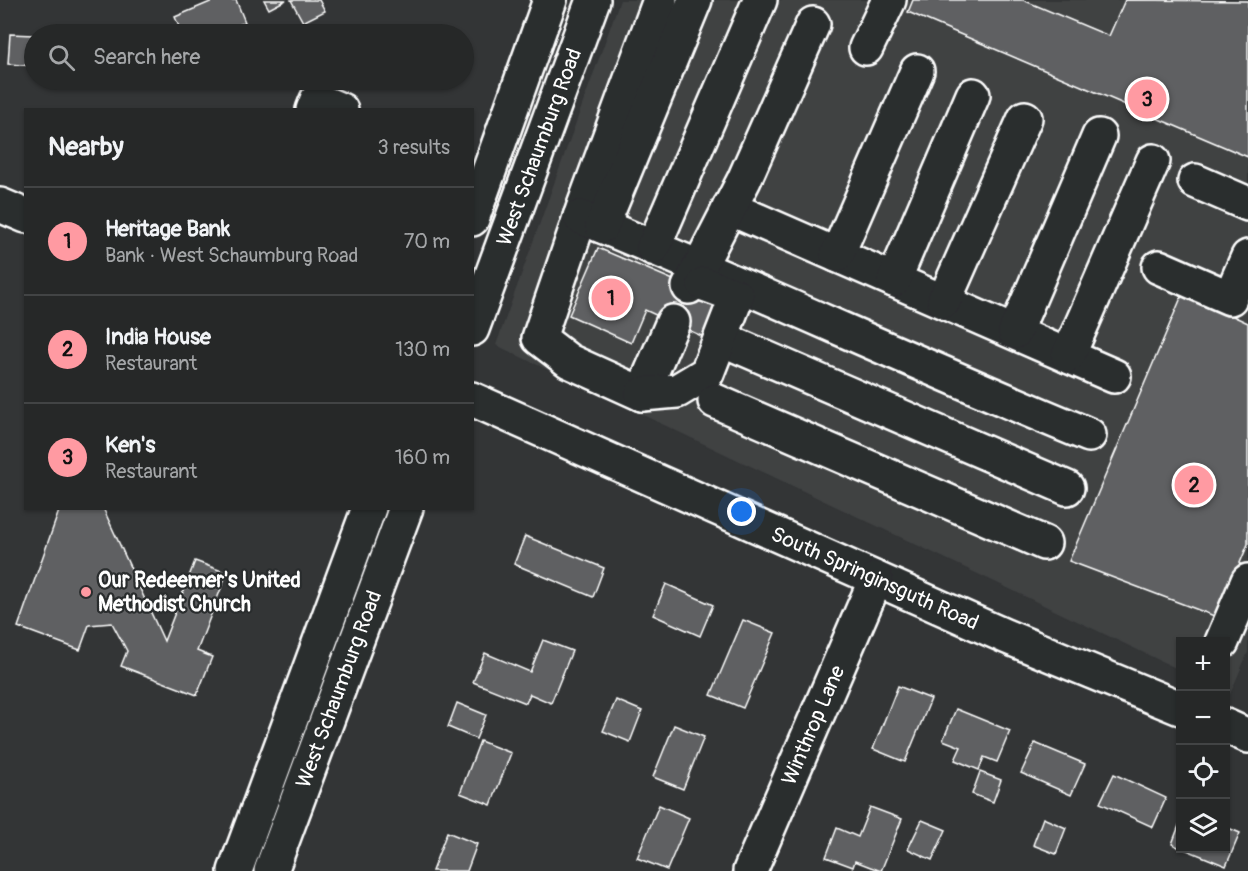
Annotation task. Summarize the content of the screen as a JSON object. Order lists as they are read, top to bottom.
{
  "streets": {
    "main road": ["West Schaumburg Road", "South Springinsguth Road", "Winthrop Lane"]
  },
  "crossings": [
    ["South Springinsguth Road", "Winthrop Lane"]
  ],
  "places": ["Our Redeemer's United Methodist Church"],
  "page": {
    "search": "Search here",
    "pins": ["3", "1", "2"],
    "heading": ["Nearby", "3 results"],
    "list": [
      {
        "mark": "1",
        "name": "Heritage Bank",
        "note": "Bank · West Schaumburg Road",
        "value": "70 m"
      },
      {
        "mark": "2",
        "name": "India House",
        "note": "Restaurant",
        "value": "130 m"
      },
      {
        "mark": "3",
        "name": "Ken's",
        "note": "Restaurant",
        "value": "160 m"
      }
    ],
    "map_buttons": ["+", "−"]
  }
}
